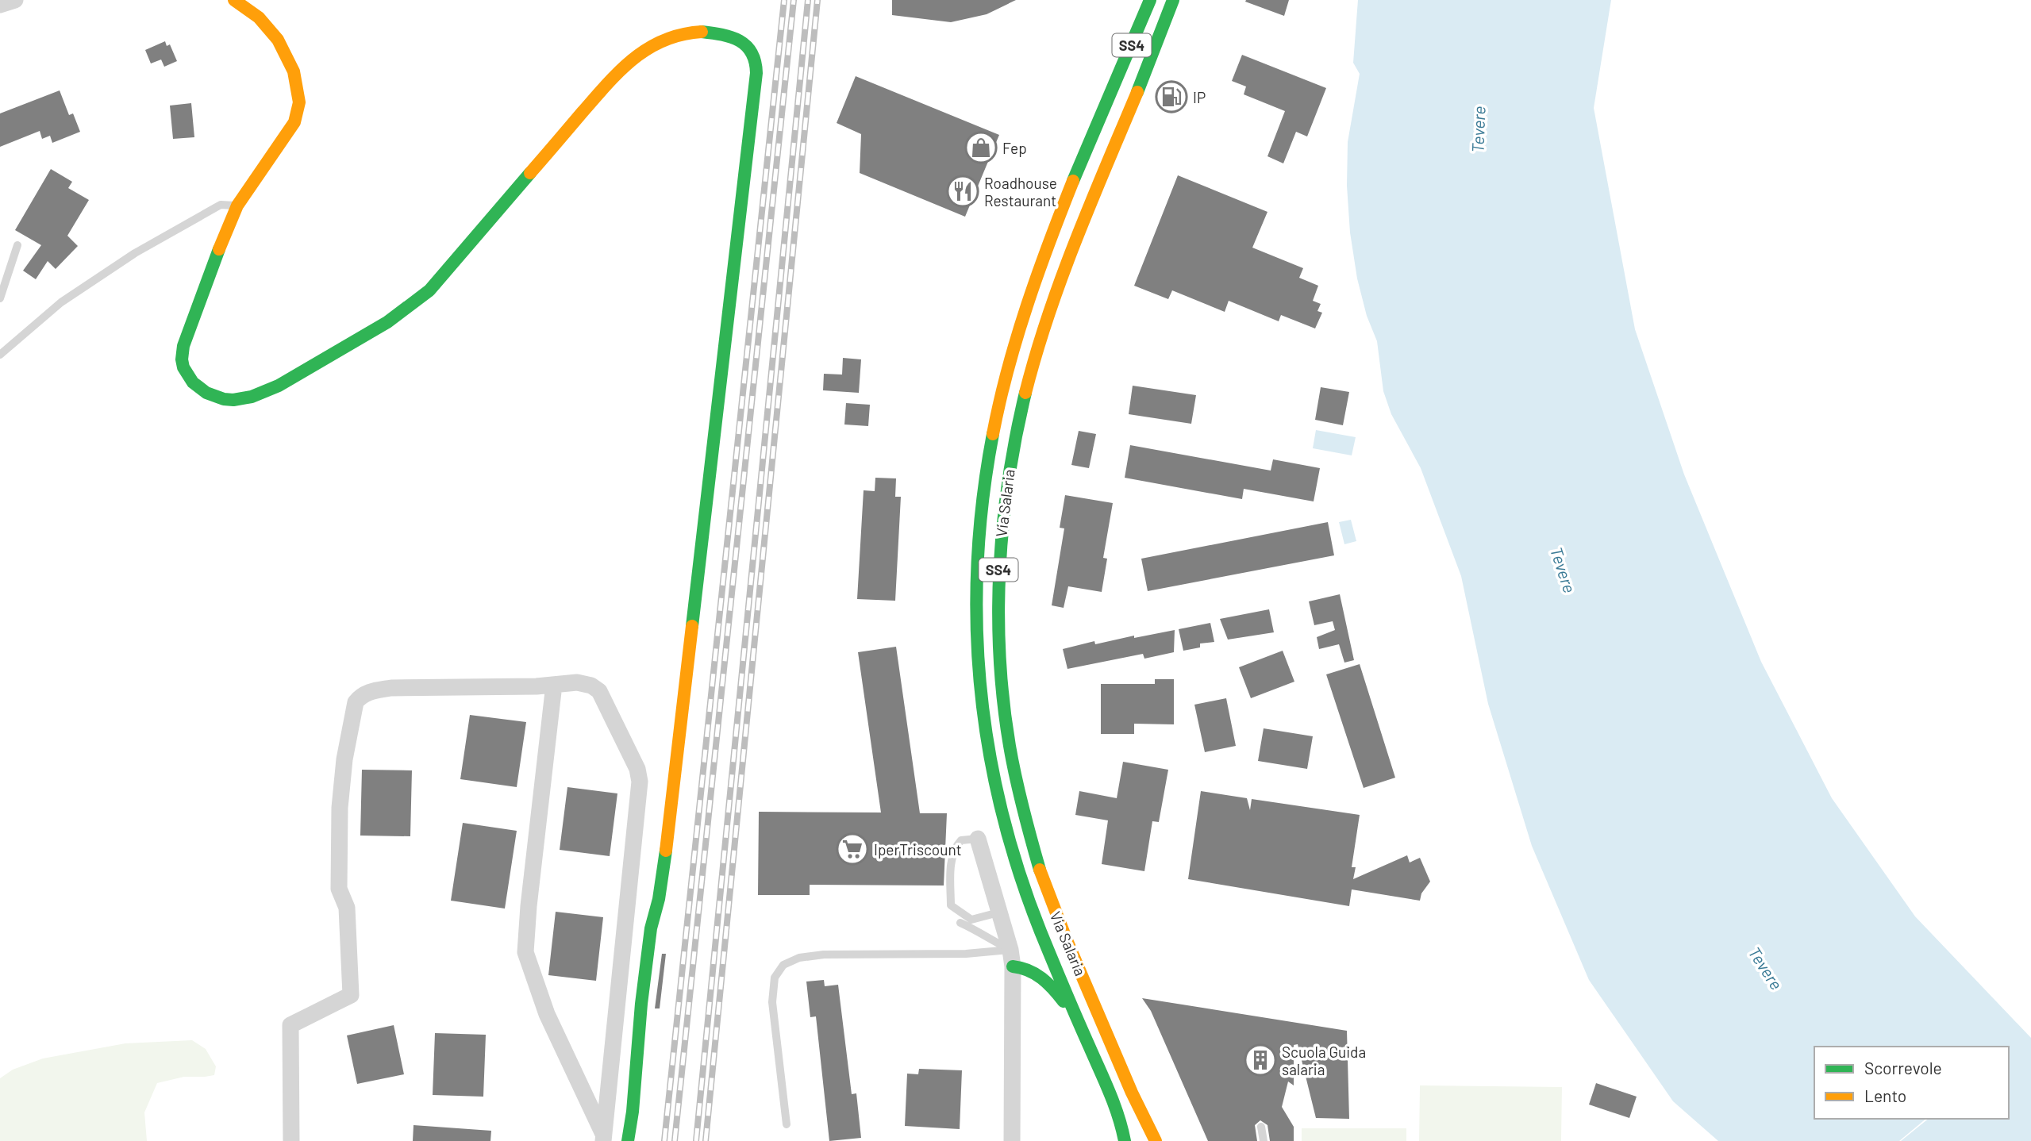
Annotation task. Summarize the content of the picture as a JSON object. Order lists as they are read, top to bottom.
{
  "streets": {
    "main road": ["SS4", "Via Salaria"]
  },
  "water": ["Tevere"],
  "places": {
    "fuel station": ["IP"],
    "shop": ["Fep"],
    "restaurant": ["Roadhouse Restaurant"],
    "supermarket": ["IperTriscount"],
    "building": ["Scuola Guida salaria"]
  },
  "legend": ["Scorrevole", "Lento"]
}
